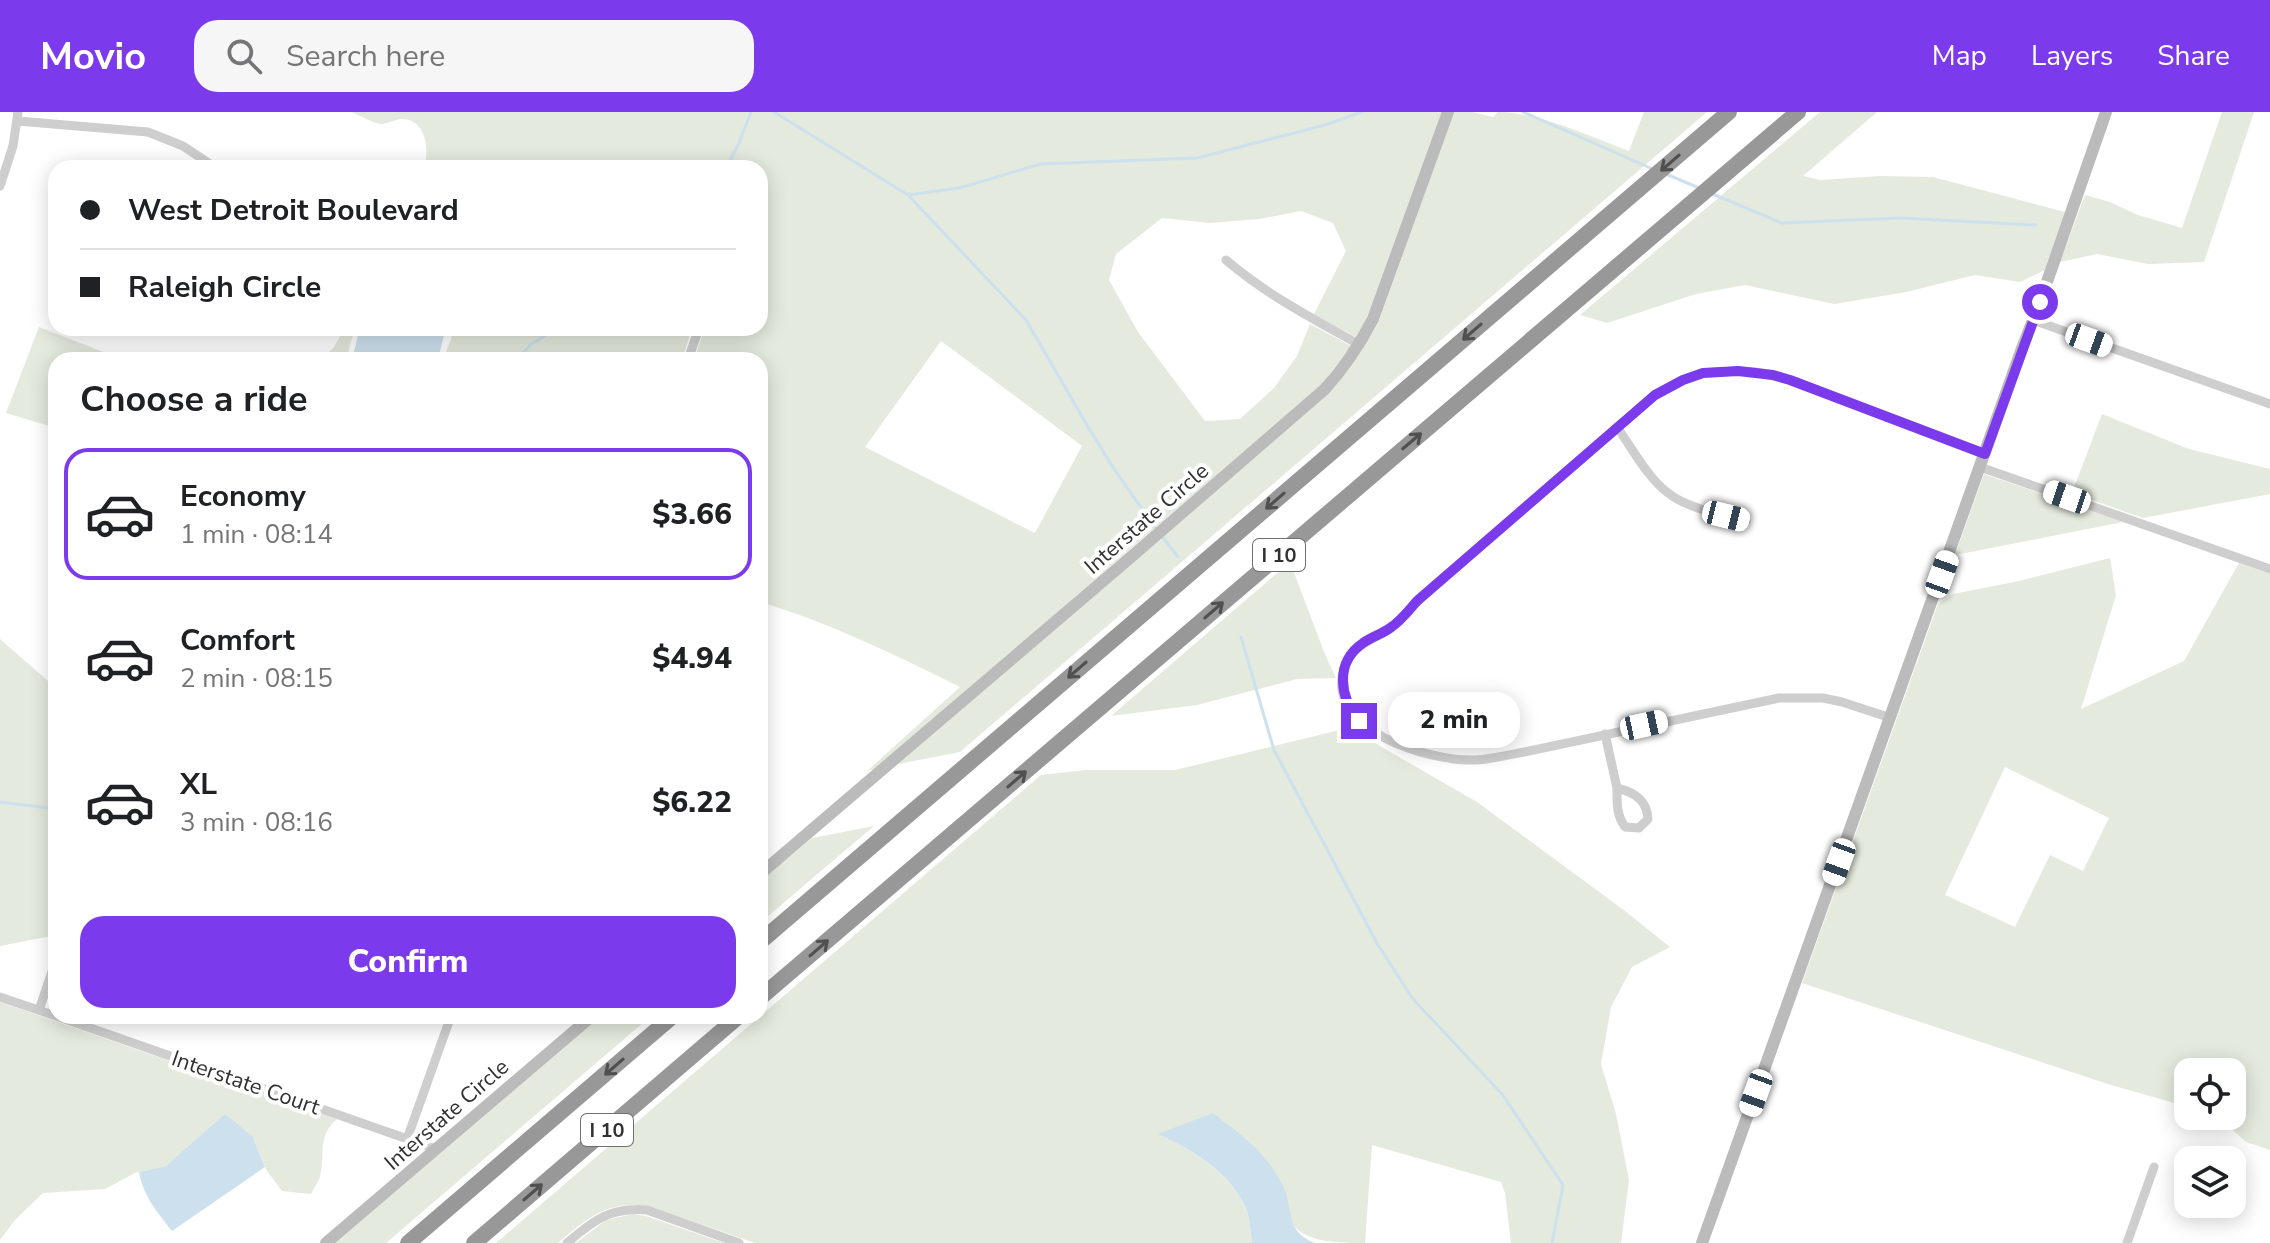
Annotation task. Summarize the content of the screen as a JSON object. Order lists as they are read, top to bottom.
{
  "streets": {
    "highway": ["I 10"],
    "street": ["Interstate Circle", "Interstate Court"]
  },
  "crossings": [
    ["Interstate Circle", "Interstate Court"]
  ],
  "page": {
    "header": "Movio",
    "search": "Search here",
    "nav": ["Map", "Layers", "Share"],
    "banner": ["West Detroit Boulevard", "Raleigh Circle"],
    "heading": "Choose a ride",
    "list": [
      {
        "name": "Economy",
        "note": "1 min · 08:14",
        "value": "$3.66"
      },
      {
        "name": "Comfort",
        "note": "2 min · 08:15",
        "value": "$4.94"
      },
      {
        "name": "XL",
        "note": "3 min · 08:16",
        "value": "$6.22"
      }
    ],
    "bubble": "2 min",
    "buttons": "Confirm"
  }
}
